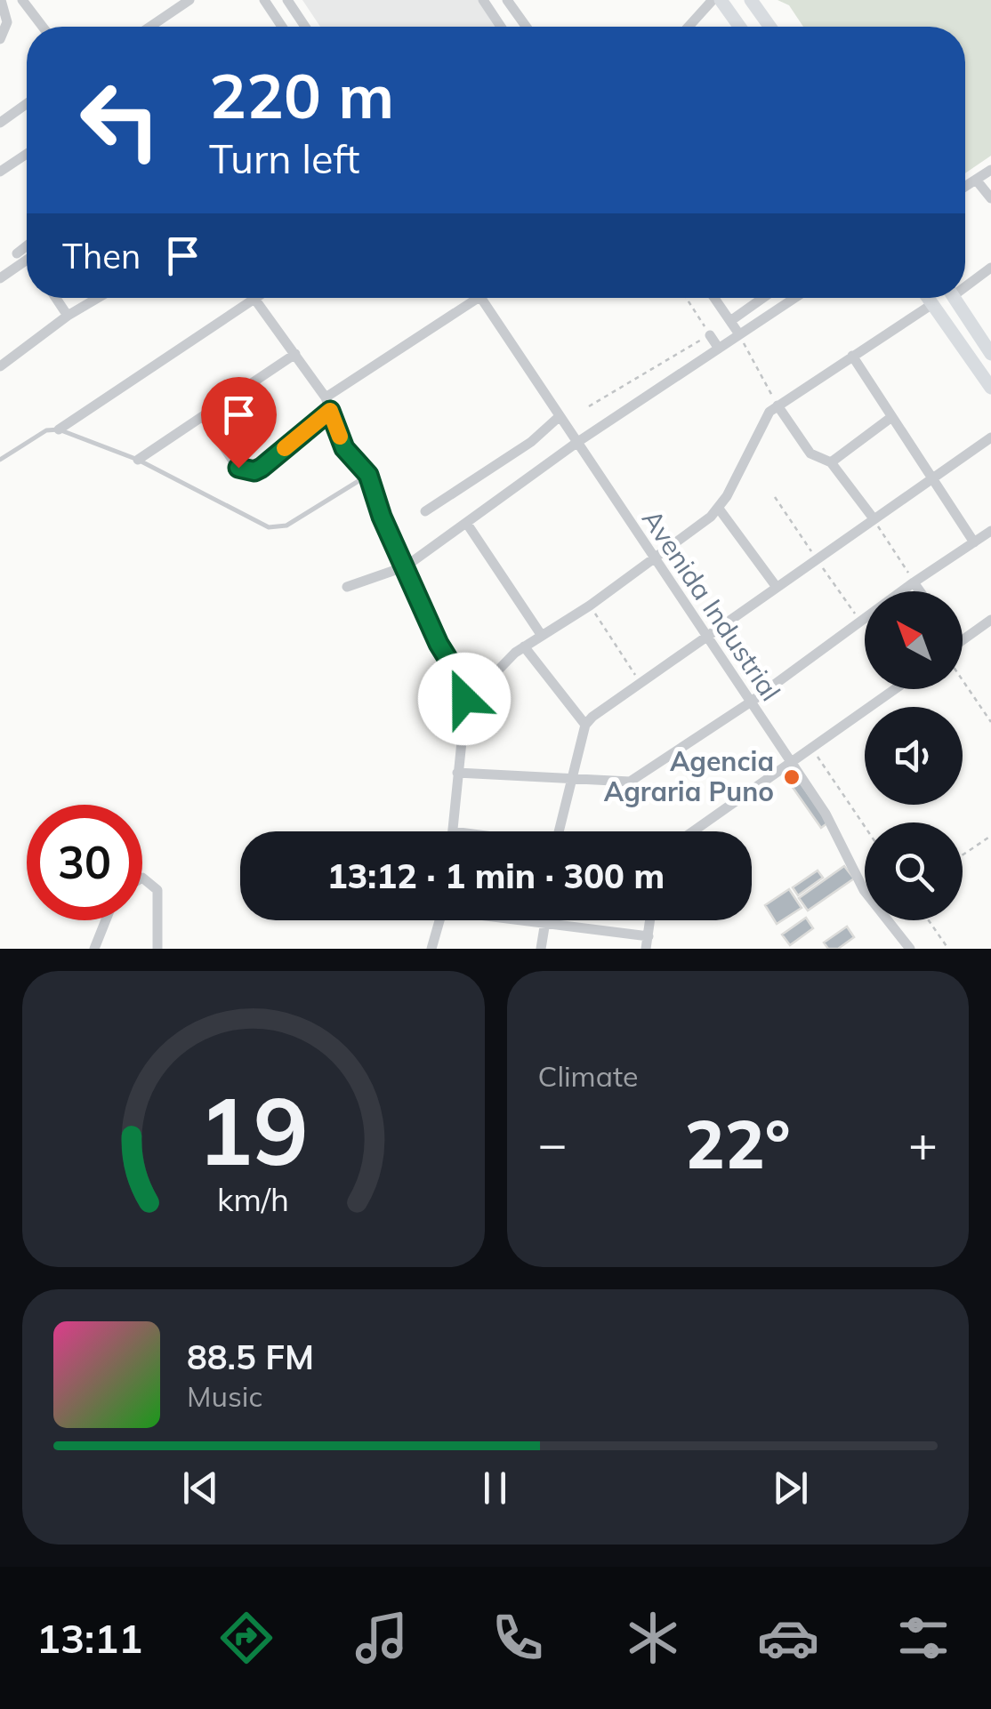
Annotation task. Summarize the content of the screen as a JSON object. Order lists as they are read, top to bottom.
{
  "streets": {
    "street": ["Avenida Industrial"]
  },
  "places": ["Agencia Agraria Puno"],
  "north": "top left",
  "page": {
    "turn": ["220 m", "Turn left"],
    "then": "Then",
    "limit": "30",
    "trip": "13:12 · 1 min · 300 m",
    "tile": "Climate",
    "heat": ["−", "22°", "+"],
    "song": ["88.5 FM", "Music"],
    "tabs": "13:11",
    "gauge": ["19", "km/h"]
  }
}
